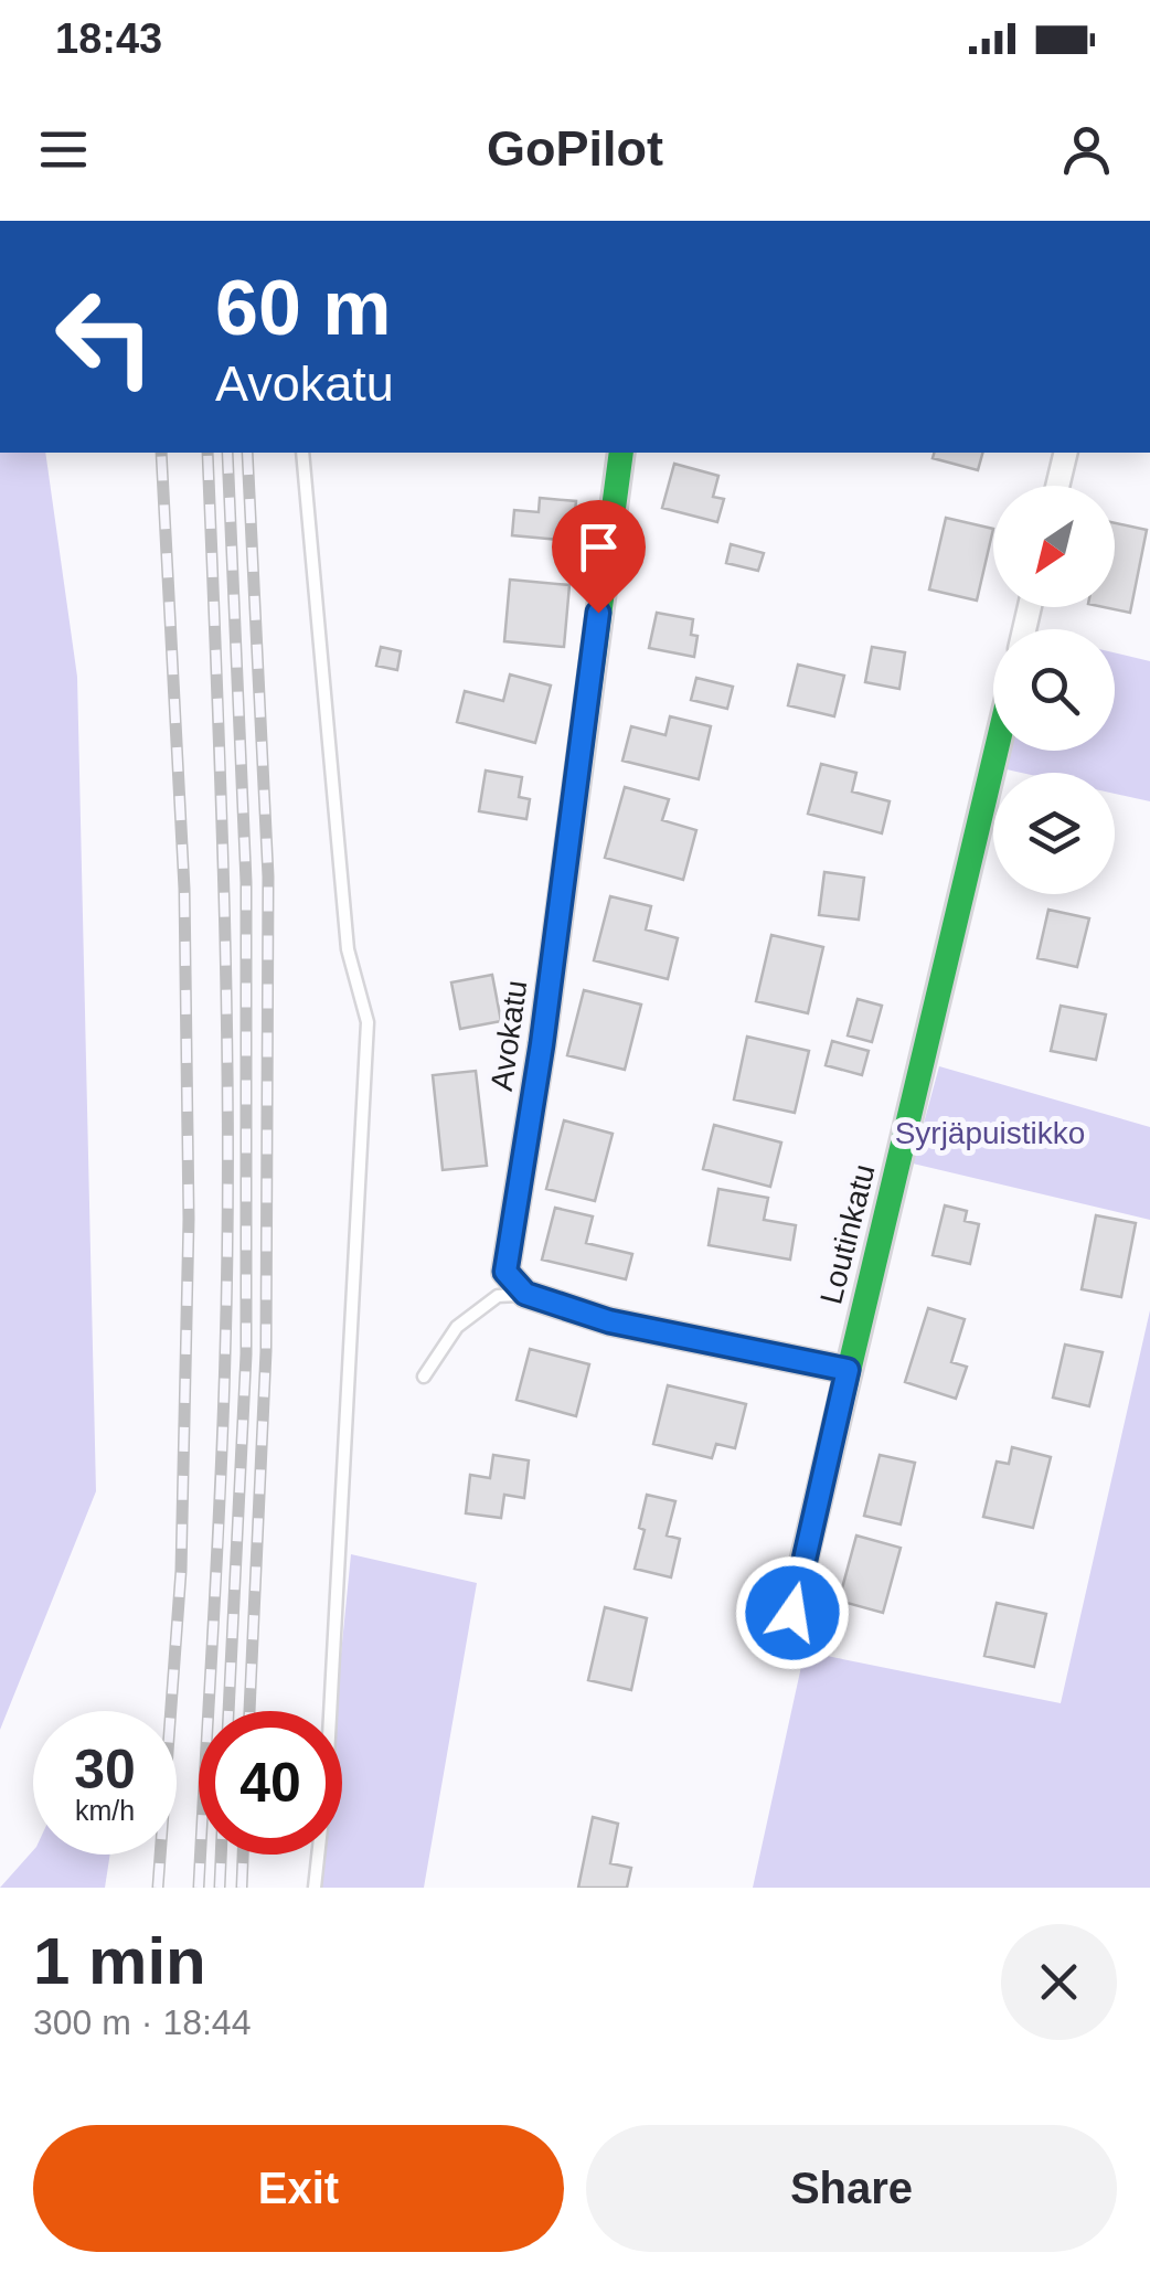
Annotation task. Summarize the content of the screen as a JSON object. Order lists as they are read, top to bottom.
{
  "streets": {
    "street": ["Avokatu", "Loutinkatu"]
  },
  "parks": ["Syrjäpuistikko"],
  "north": "bottom left",
  "page": {
    "status": "18:43",
    "header": "GoPilot",
    "turn": ["60 m", "Avokatu"],
    "speed": "30 km/h",
    "limit": "40",
    "heading": ["1 min", "300 m · 18:44"],
    "buttons": ["Exit", "Share"]
  }
}
